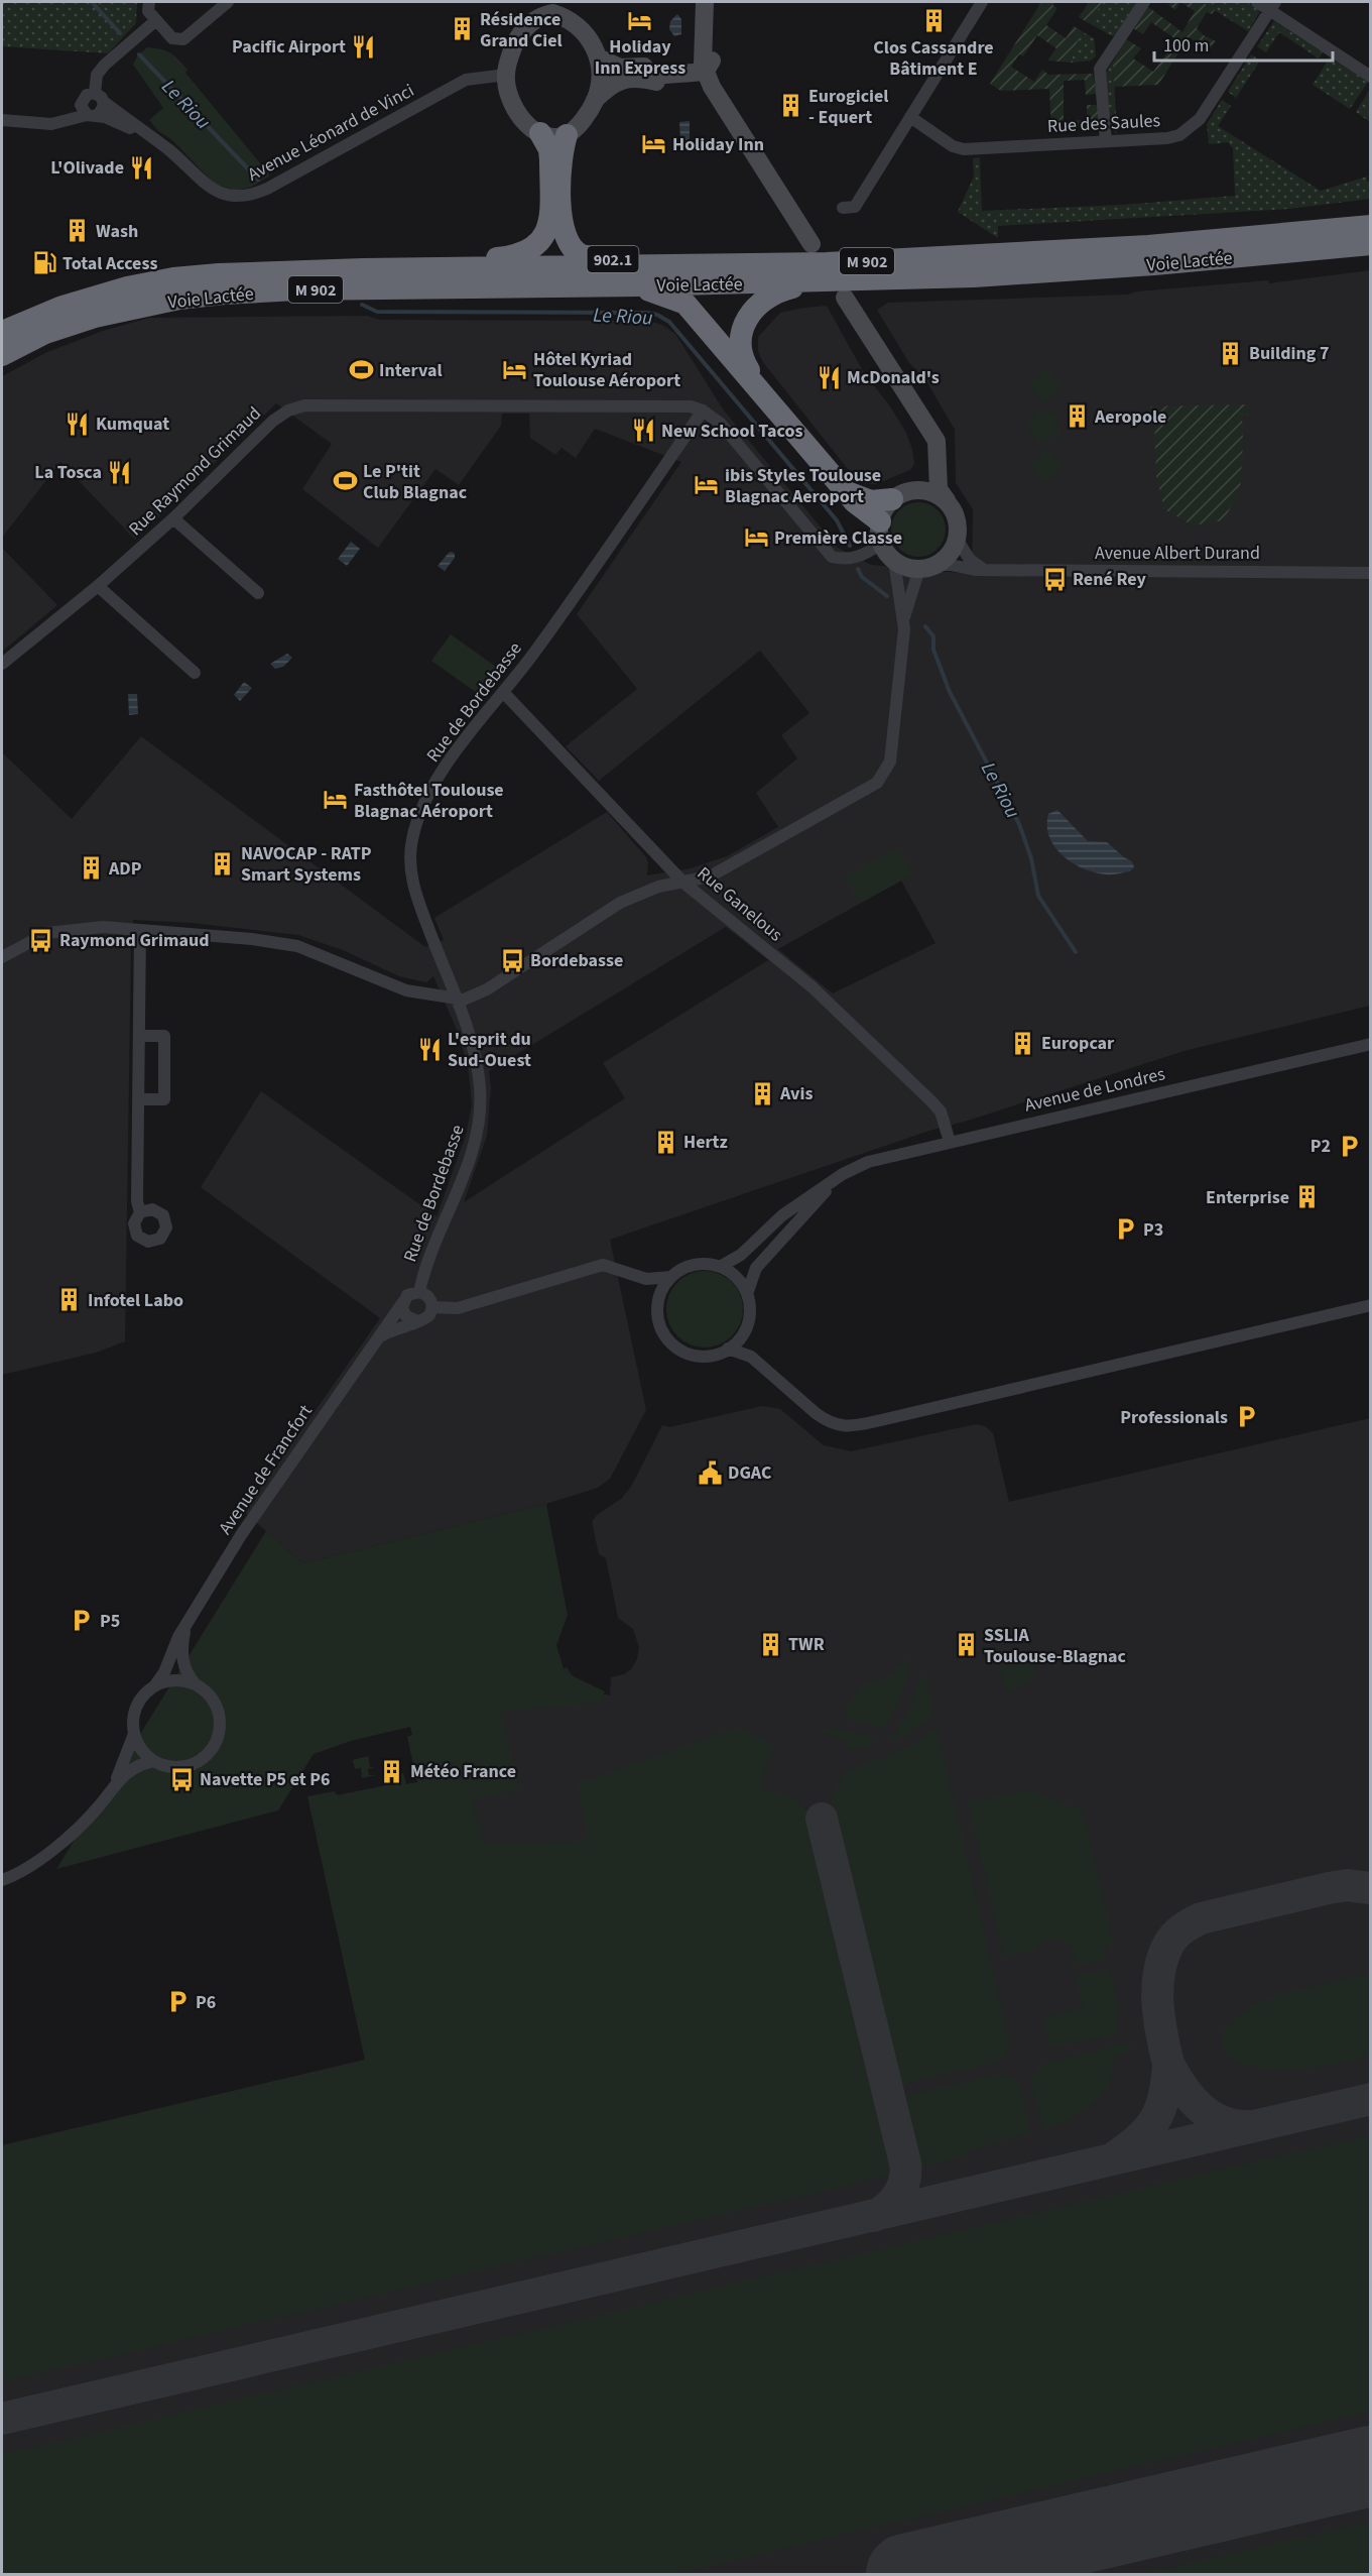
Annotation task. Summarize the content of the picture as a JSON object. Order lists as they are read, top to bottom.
{
  "streets": {
    "highway": ["902.1", "M 902", "Voie Lactée"],
    "street": [
      "Rue des Saules",
      "Avenue Léonard de Vinci",
      "Rue Raymond Grimaud",
      "Avenue Albert Durand",
      "Rue de Bordebasse",
      "Rue Ganelous",
      "Avenue de Londres",
      "Avenue de Francfort"
    ]
  },
  "crossings": [
    ["Avenue Léonard de Vinci", "902.1"],
    ["902.1", "Voie Lactée"],
    ["Rue Raymond Grimaud", "Rue de Bordebasse"],
    ["Rue de Bordebasse", "Rue Ganelous"],
    ["Rue de Bordebasse", "Avenue de Francfort"],
    ["Rue Ganelous", "Avenue de Londres"]
  ],
  "water": ["Le Riou"],
  "places": {
    "hotel": [
      "Holiday Inn Express",
      "Holiday Inn",
      "Hôtel Kyriad Toulouse Aéroport",
      "ibis Styles Toulouse Blagnac Aeroport",
      "Première Classe",
      "Fasthôtel Toulouse Blagnac Aéroport"
    ],
    "building": [
      "Clos Cassandre Bâtiment E",
      "Résidence Grand Ciel",
      "Eurogiciel - Equert",
      "Wash",
      "Building 7",
      "Aeropole",
      "NAVOCAP - RATP Smart Systems",
      "ADP",
      "Europcar",
      "Avis",
      "Hertz",
      "Enterprise",
      "Infotel Labo",
      "TWR",
      "SSLIA Toulouse-Blagnac",
      "Météo France"
    ],
    "restaurant": [
      "Pacific Airport",
      "L'Olivade",
      "McDonald's",
      "Kumquat",
      "New School Tacos",
      "La Tosca",
      "L'esprit du Sud-Ouest"
    ],
    "fuel station": ["Total Access"],
    "sports": ["Interval", "Le P'tit Club Blagnac"],
    "bus stop": [
      "René Rey",
      "Raymond Grimaud",
      "Bordebasse",
      "Navette P5 et P6"
    ],
    "parking": [
      "P2",
      "P3",
      "Professionals",
      "P5",
      "P6"
    ],
    "public building": ["DGAC"]
  },
  "scale_bar": "100 m"
}
